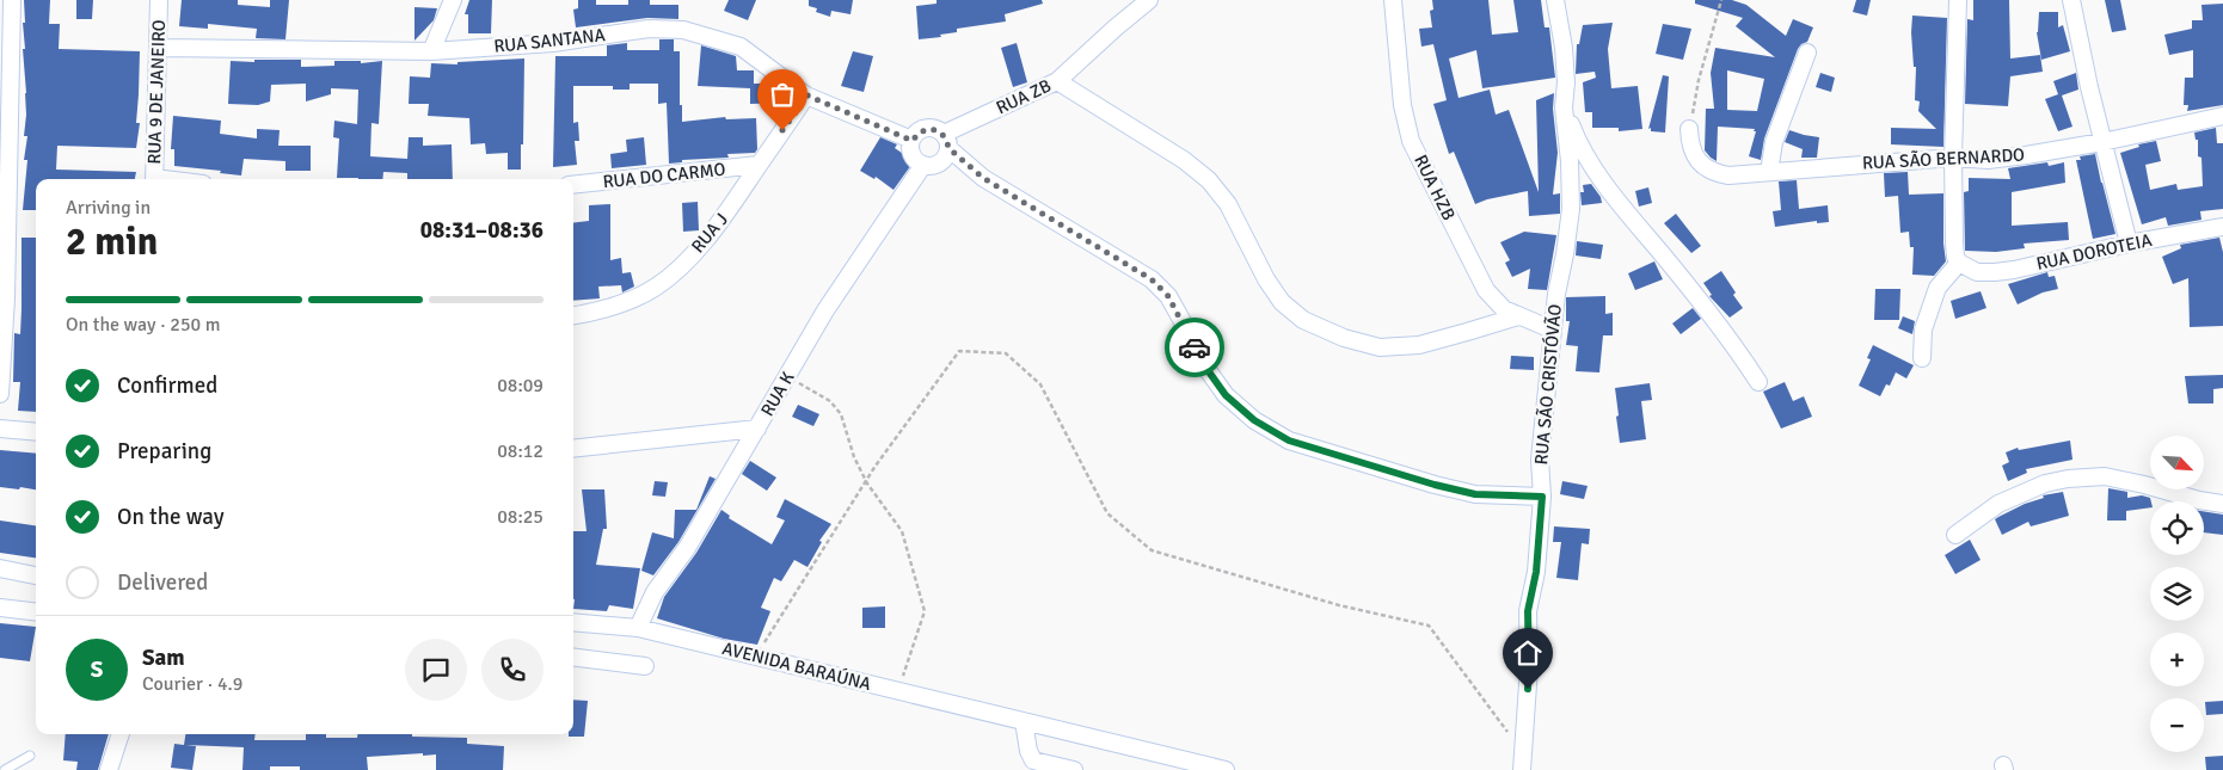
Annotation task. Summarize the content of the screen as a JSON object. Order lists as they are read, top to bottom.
{
  "streets": {
    "street": [
      "RUA SANTANA",
      "RUA 9 DE JANEIRO",
      "RUA ZB",
      "RUA SÃO BERNARDO",
      "RUA DO CARMO",
      "RUA HZB",
      "RUA J",
      "RUA DOROTEIA",
      "RUA SÃO CRISTÓVÃO",
      "RUA K",
      "AVENIDA BARAÚNA"
    ]
  },
  "crossings": [
    ["RUA SANTANA", "RUA 9 DE JANEIRO"],
    ["RUA SANTANA", "RUA ZB"],
    ["RUA SANTANA", "RUA J"],
    ["RUA SANTANA", "RUA K"],
    ["RUA ZB", "RUA K"],
    ["RUA DO CARMO", "RUA J"],
    ["RUA HZB", "RUA SÃO CRISTÓVÃO"],
    ["RUA K", "AVENIDA BARAÚNA"]
  ],
  "north": "bottom right",
  "page": {
    "heading": ["2 min", "Arriving in", "08:31–08:36"],
    "panel": ["Sam", "Courier · 4.9"],
    "bar": "On the way · 250 m",
    "list": [
      ["Confirmed", "08:09"],
      ["Preparing", "08:12"],
      ["On the way", "08:25"],
      "Delivered"
    ],
    "map_buttons": ["+", "−"],
    "round": "S"
  }
}
